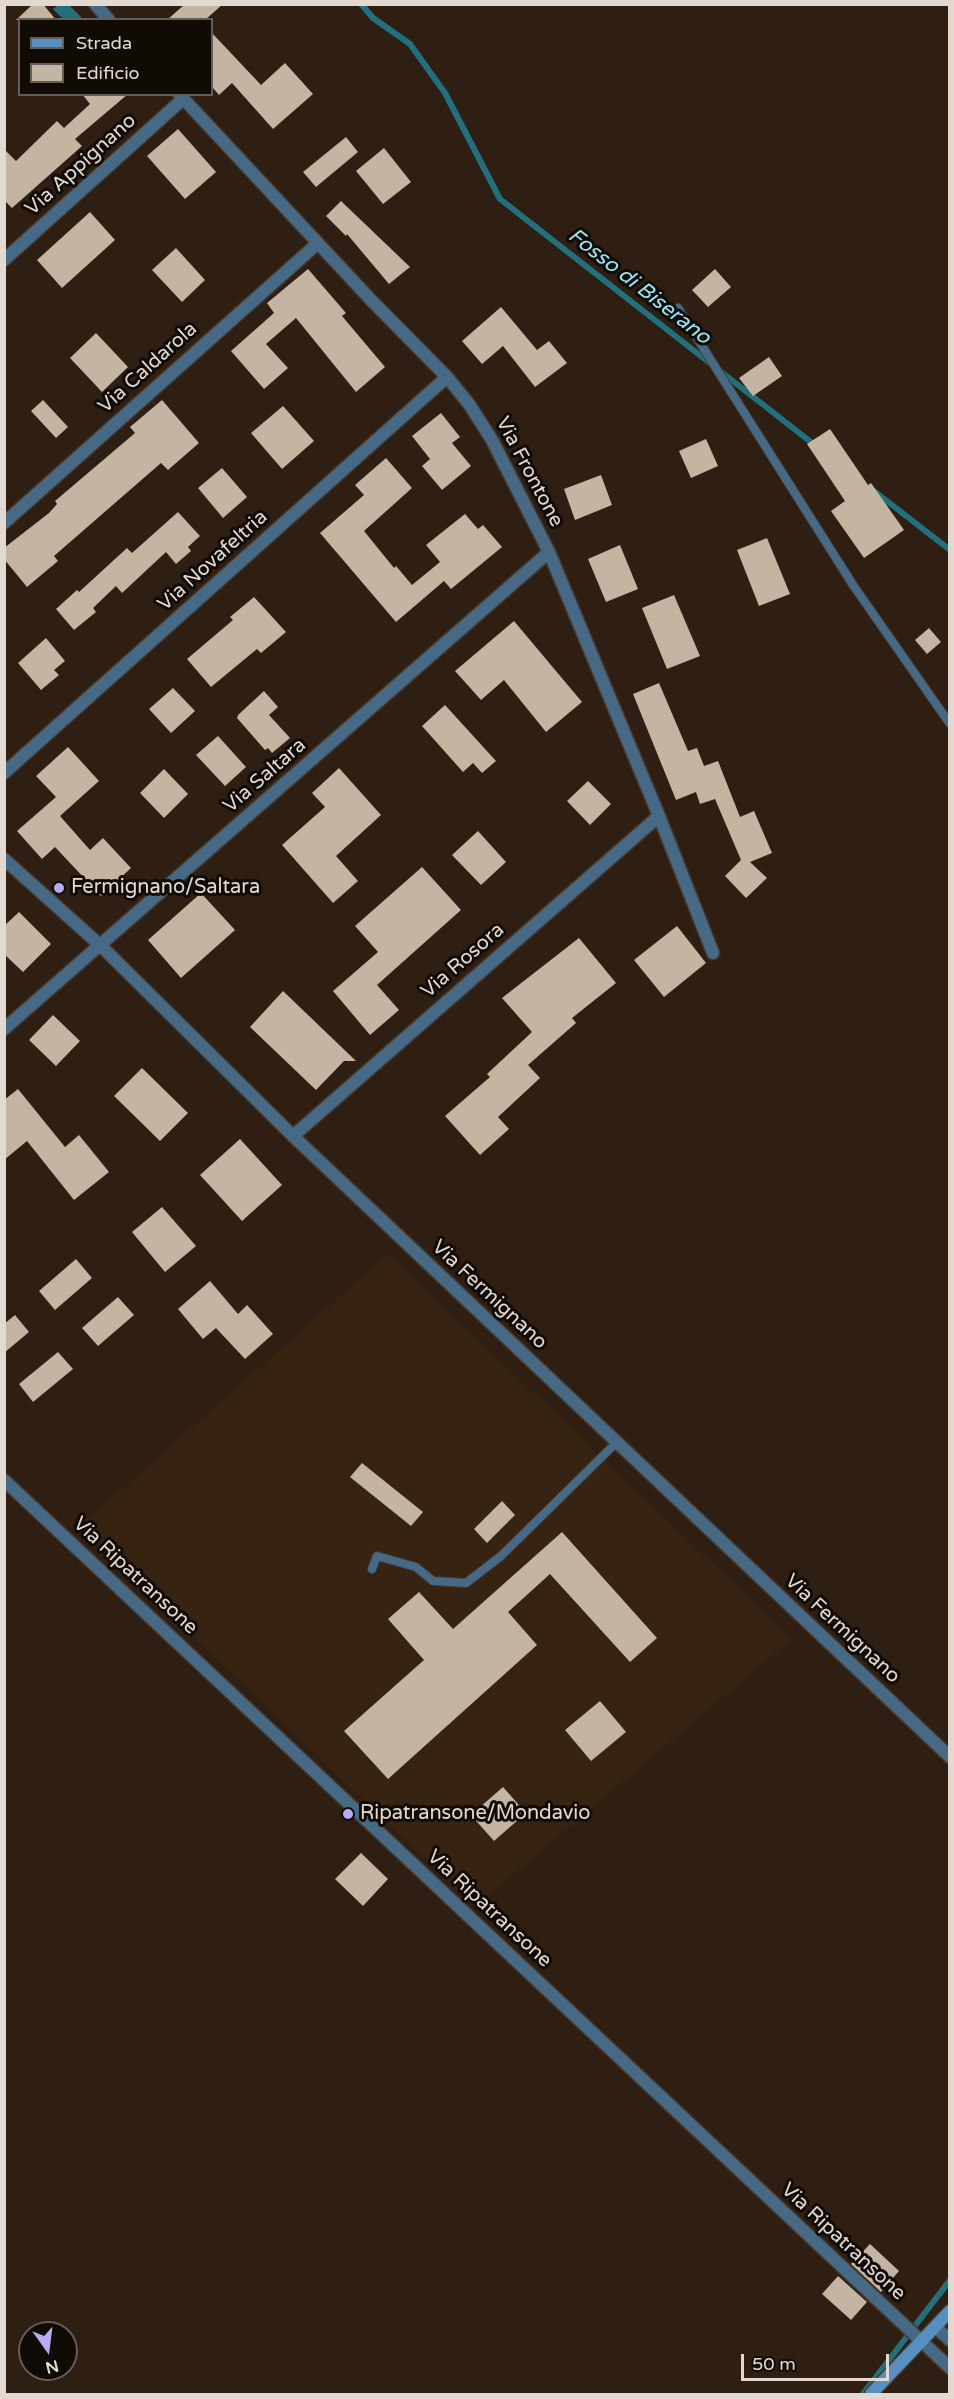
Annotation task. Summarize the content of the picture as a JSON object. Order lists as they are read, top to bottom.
{
  "streets": {
    "street": [
      "Via Appignano",
      "Via Caldarola",
      "Via Frontone",
      "Via Novafeltria",
      "Via Saltara",
      "Via Rosora",
      "Via Fermignano",
      "Via Ripatransone"
    ]
  },
  "crossings": [
    ["Via Appignano", "Via Frontone"],
    ["Via Caldarola", "Via Frontone"],
    ["Via Frontone", "Via Novafeltria"],
    ["Via Frontone", "Via Saltara"],
    ["Via Frontone", "Via Rosora"],
    ["Via Saltara", "Via Fermignano"],
    ["Via Rosora", "Via Fermignano"]
  ],
  "water": ["Fosso di Biserano"],
  "places": ["Fermignano/Saltara", "Ripatransone/Mondavio"],
  "legend": ["Strada", "Edificio"],
  "scale_bar": "50 m",
  "north": "bottom"
}
